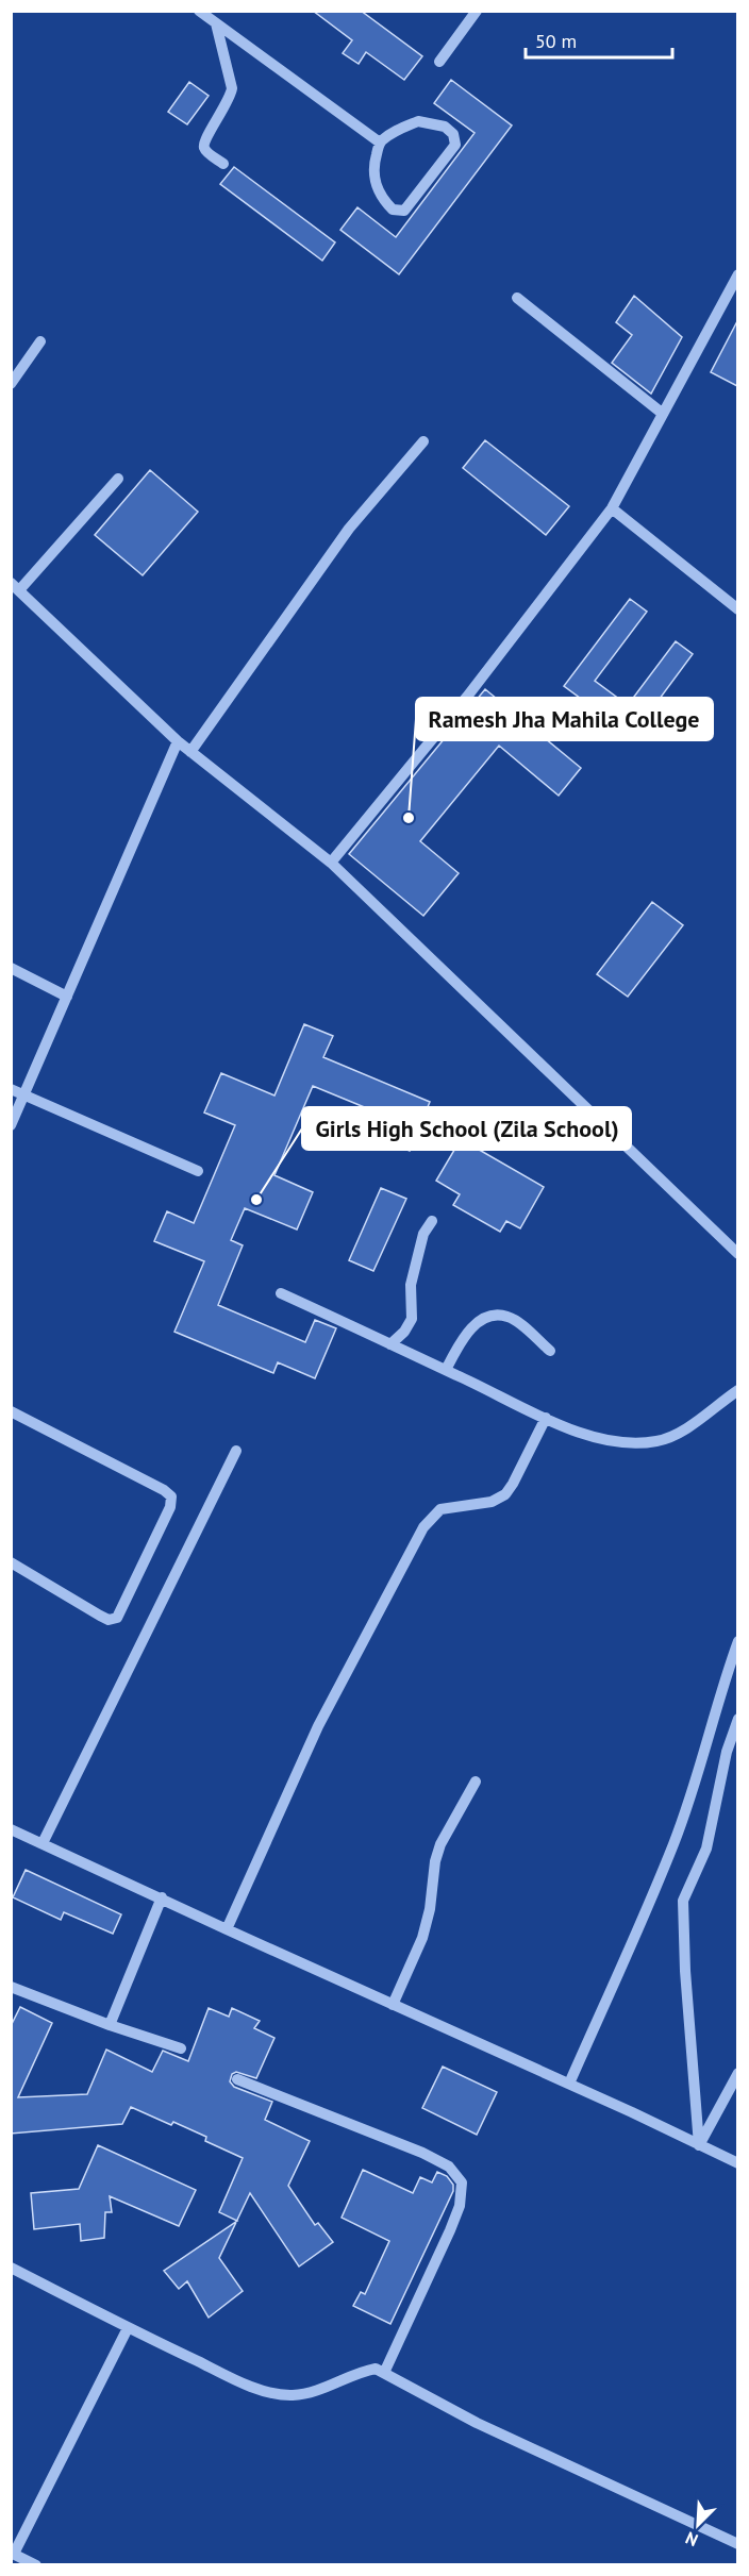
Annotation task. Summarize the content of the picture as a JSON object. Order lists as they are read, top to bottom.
{
  "places": ["Ramesh Jha Mahila College", "Girls High School (Zila School)"],
  "scale_bar": "50 m",
  "north": "bottom left"
}
